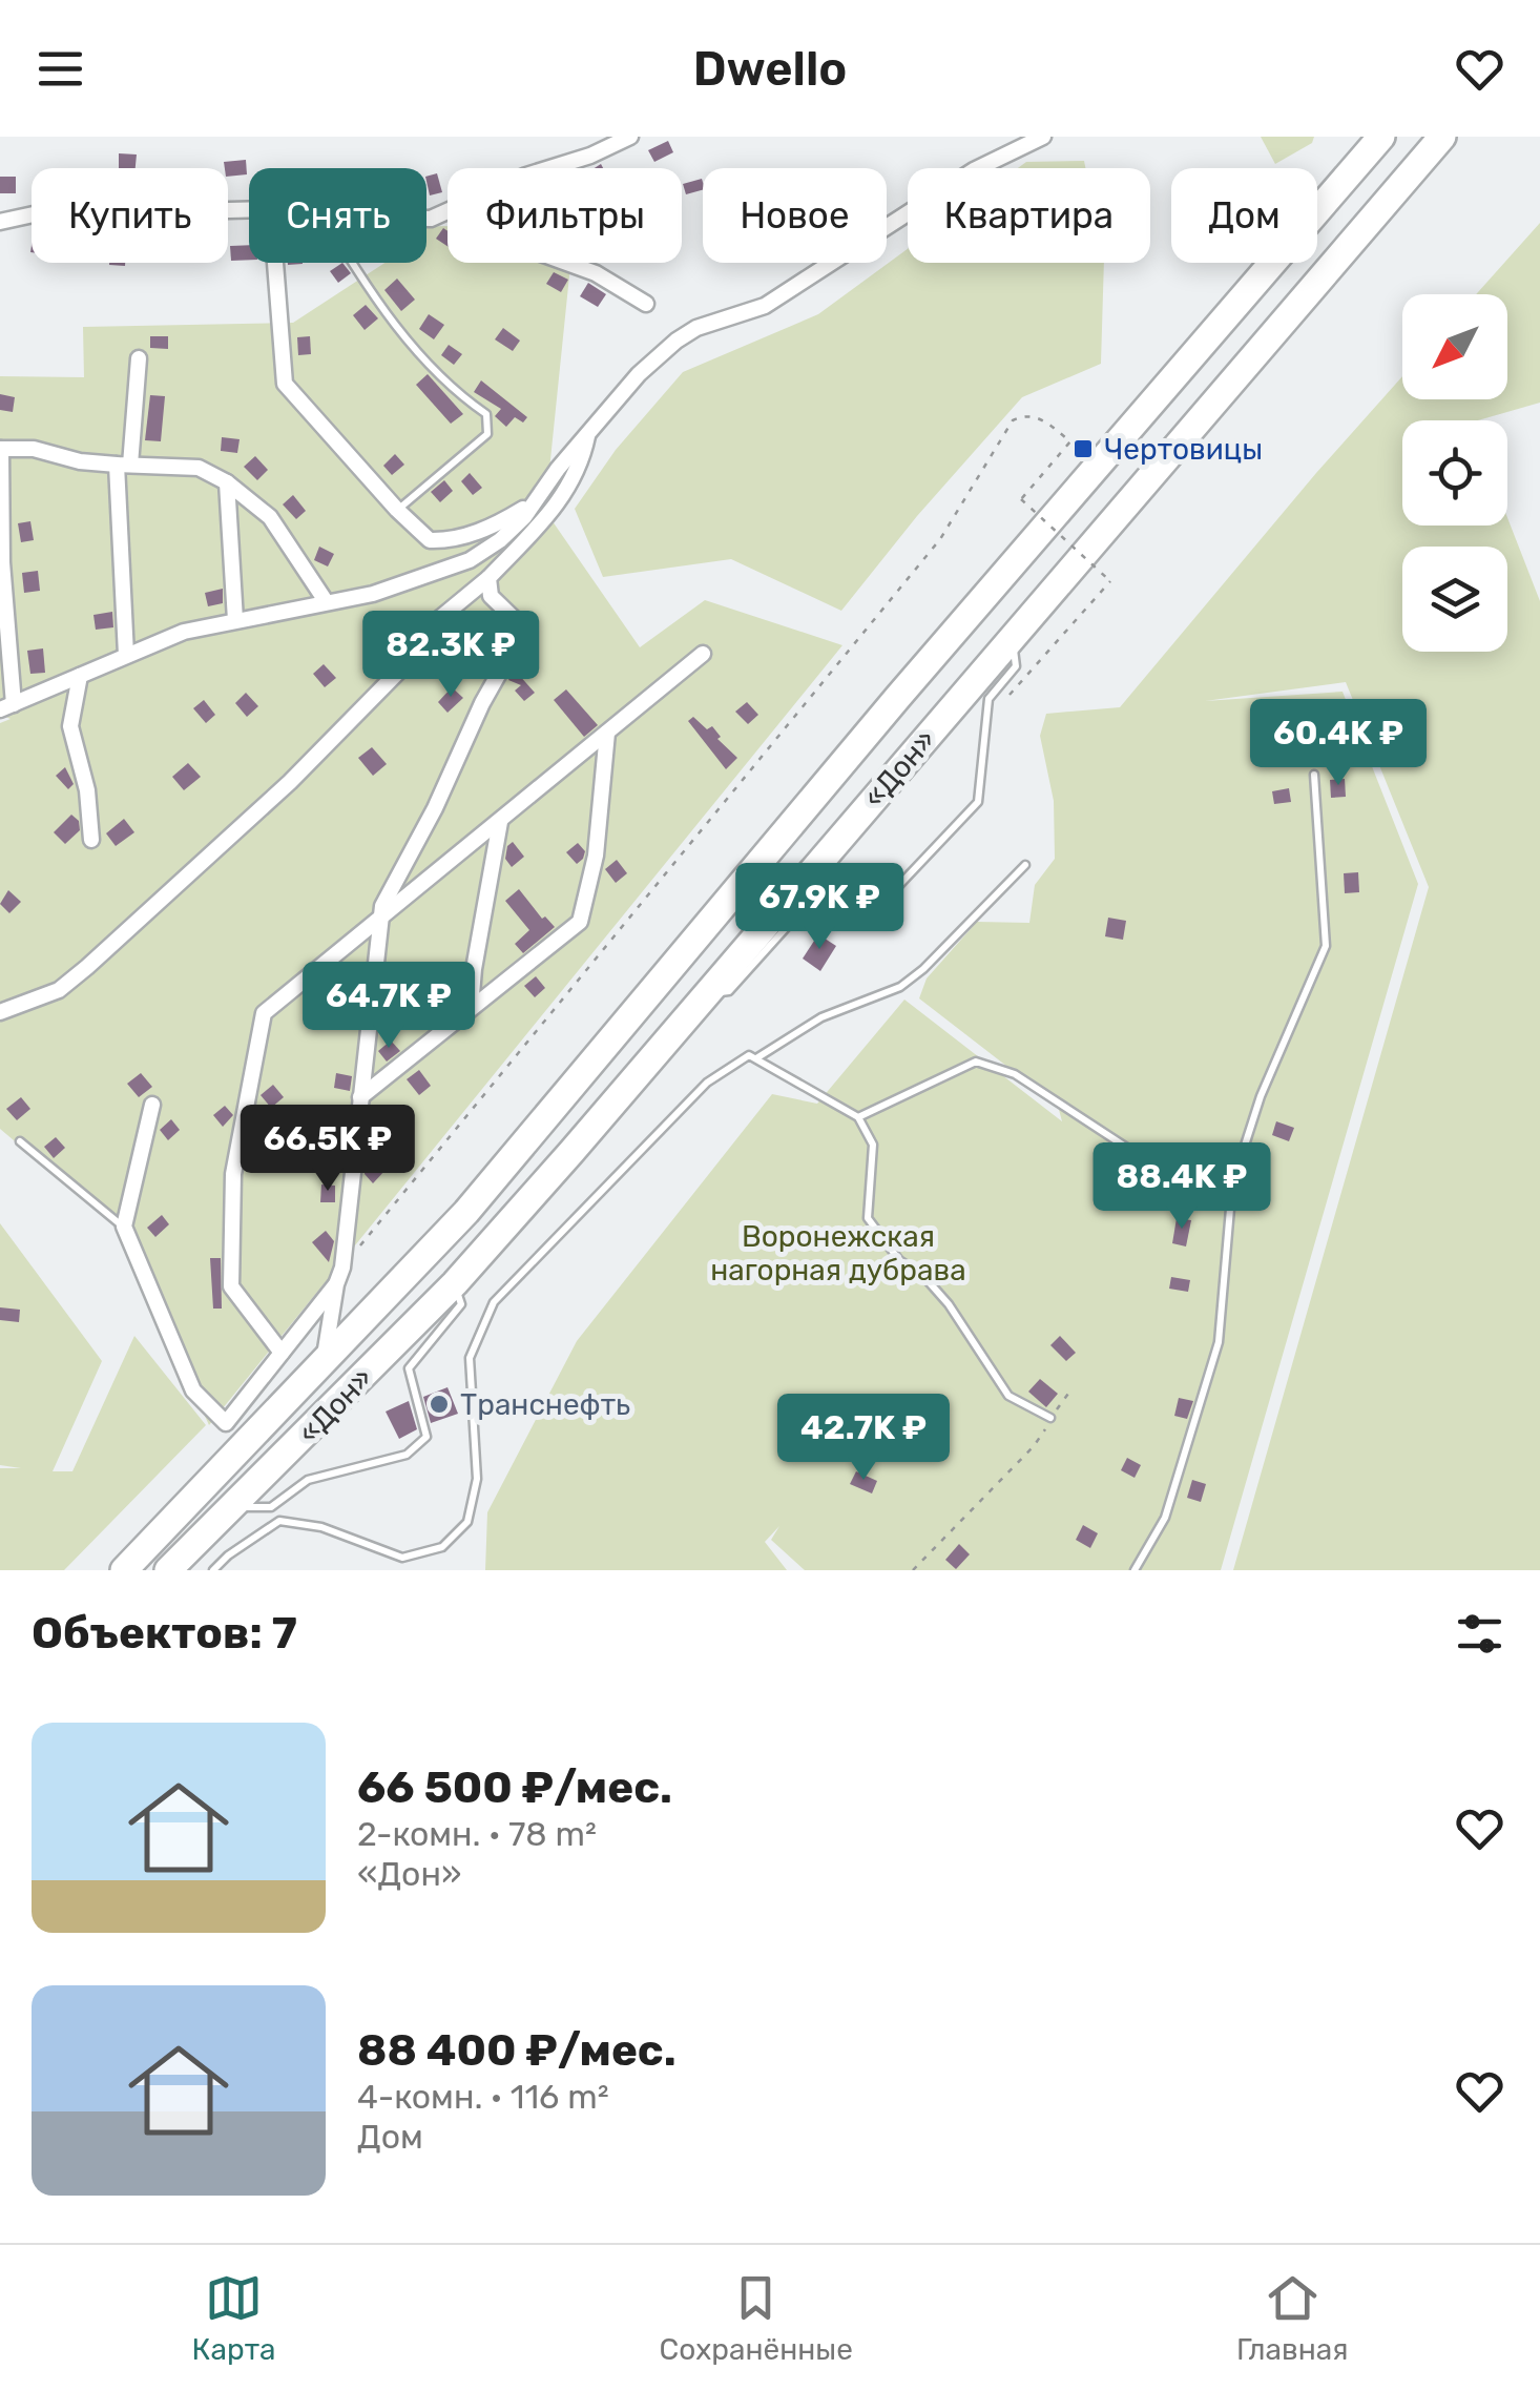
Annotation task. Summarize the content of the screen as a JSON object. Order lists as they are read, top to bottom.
{
  "streets": {
    "highway": ["«Дон»"]
  },
  "parks": ["Воронежская нагорная дубрава"],
  "places": {
    "transit": ["Чертовицы"],
    "other": ["Транснефть"]
  },
  "north": "bottom left",
  "page": {
    "header": "Dwello",
    "chip": [
      "Купить",
      "Снять",
      "Фильтры",
      "Новое",
      "Квартира",
      "Дом"
    ],
    "price": [
      "82.3K ₽",
      "60.4K ₽",
      "67.9K ₽",
      "64.7K ₽",
      "66.5K ₽",
      "88.4K ₽",
      "42.7K ₽"
    ],
    "heading": "Объектов: 7",
    "list": [
      {
        "name": "66 500 ₽/мес.",
        "note": "2-комн. · 78 m² · «Дон»"
      },
      {
        "name": "88 400 ₽/мес.",
        "note": "4-комн. · 116 m² · Дом"
      }
    ],
    "tabs": ["Карта", "Сохранённые", "Главная"]
  }
}
